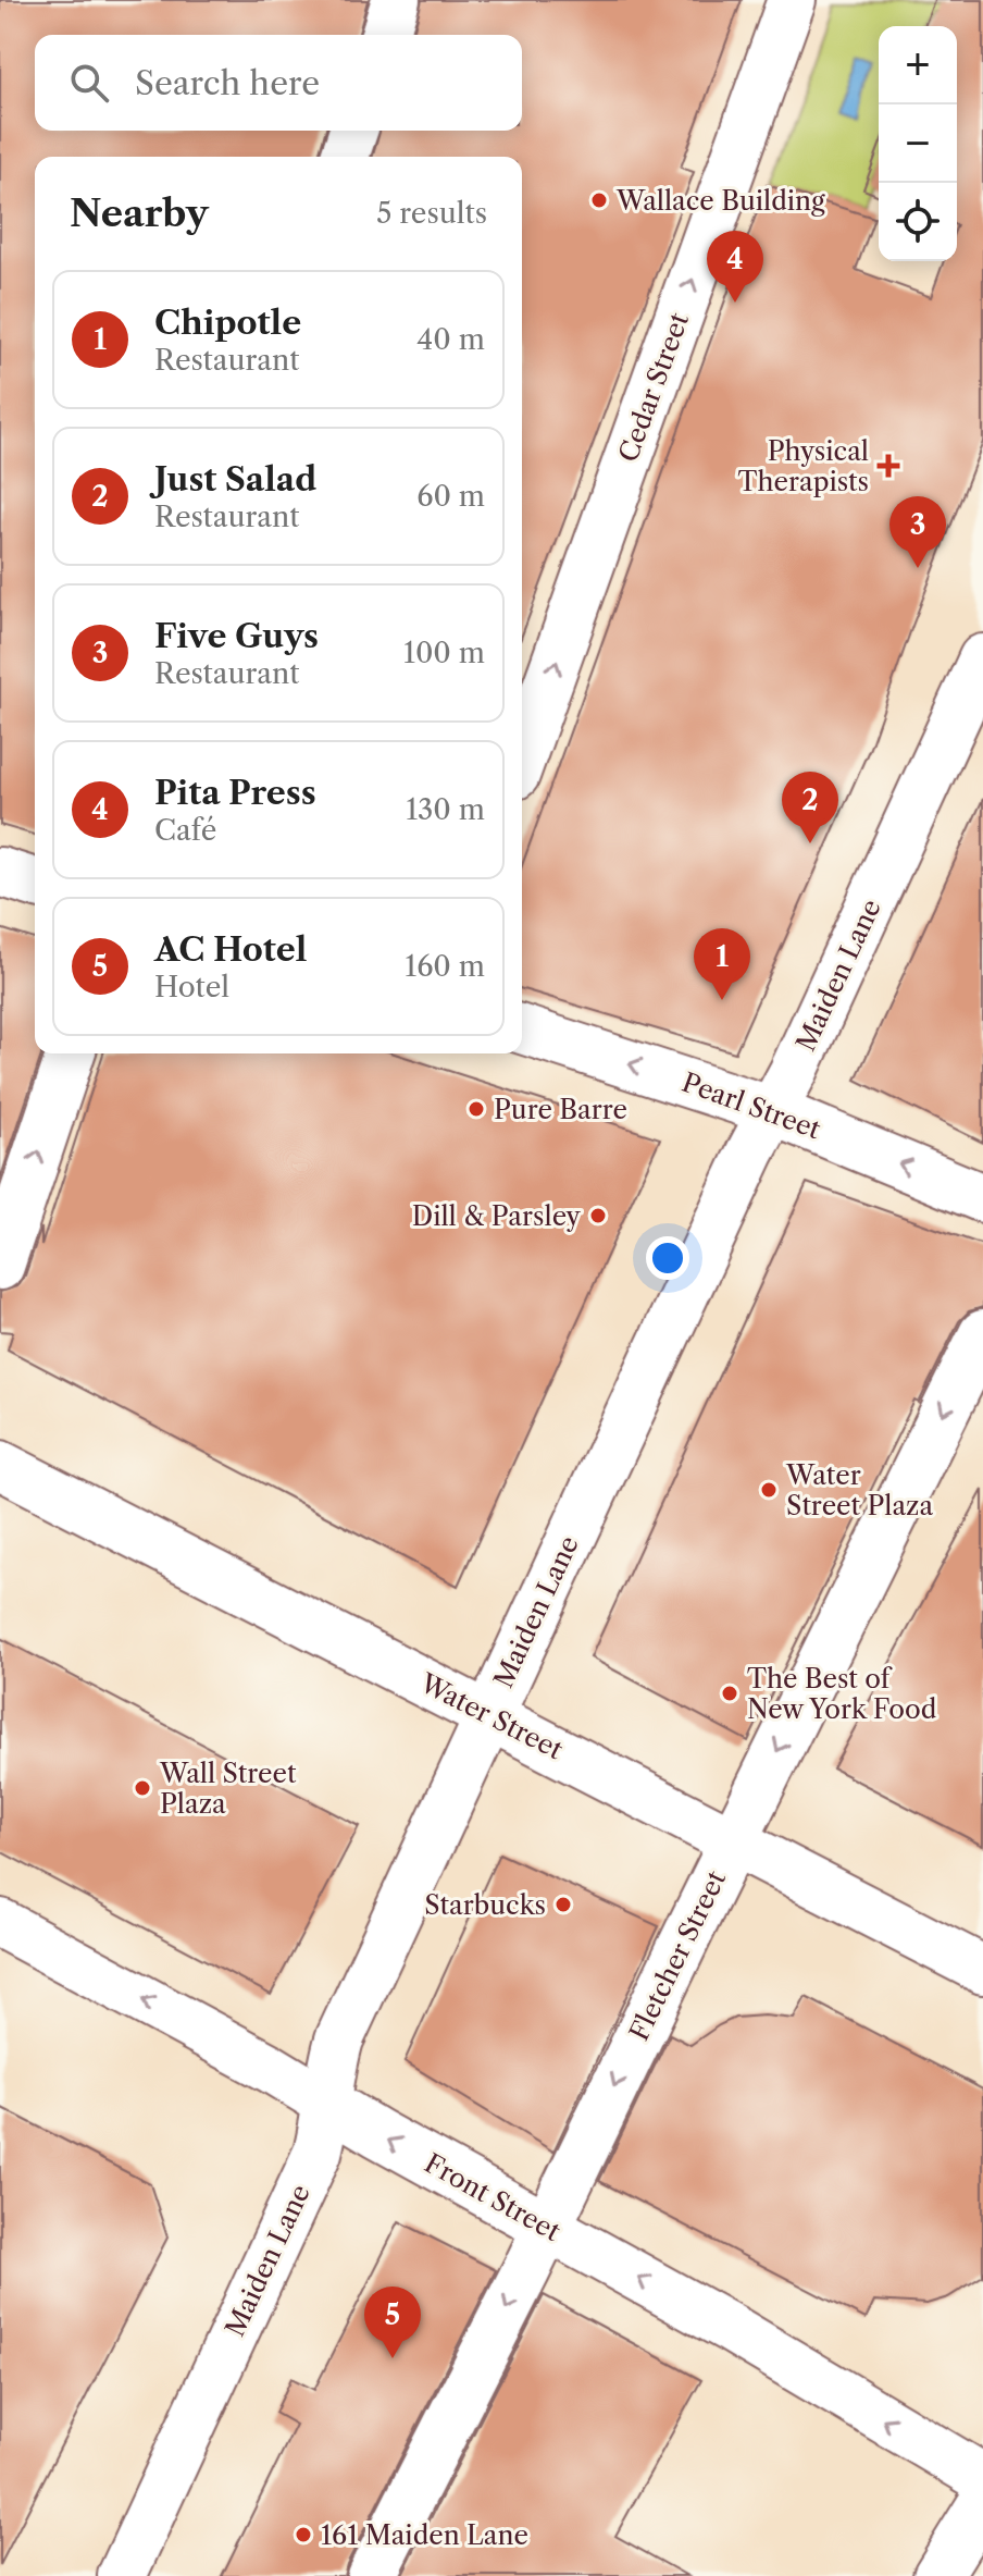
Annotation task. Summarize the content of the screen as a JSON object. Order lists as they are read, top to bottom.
{
  "streets": {
    "street": [
      "Cedar Street",
      "Maiden Lane",
      "Pearl Street",
      "Water Street",
      "Fletcher Street",
      "Front Street"
    ]
  },
  "crossings": [
    ["Maiden Lane", "Pearl Street"],
    ["Maiden Lane", "Water Street"],
    ["Maiden Lane", "Front Street"],
    ["Water Street", "Fletcher Street"],
    ["Fletcher Street", "Front Street"]
  ],
  "one_way": [
    "Cedar Street",
    "Pearl Street",
    "Fletcher Street",
    "Front Street"
  ],
  "places": {
    "other": [
      "Wallace Building",
      "Pure Barre",
      "Dill & Parsley",
      "Water Street Plaza",
      "The Best of New York Food",
      "Wall Street Plaza",
      "Starbucks",
      "161 Maiden Lane"
    ],
    "health": ["Physical Therapists"]
  },
  "page": {
    "map_buttons": ["+", "−"],
    "search": "Search here",
    "heading": ["Nearby", "5 results"],
    "pins": [
      "4",
      "3",
      "2",
      "1",
      "5"
    ],
    "list": [
      {
        "mark": "1",
        "name": "Chipotle",
        "note": "Restaurant",
        "value": "40 m"
      },
      {
        "mark": "2",
        "name": "Just Salad",
        "note": "Restaurant",
        "value": "60 m"
      },
      {
        "mark": "3",
        "name": "Five Guys",
        "note": "Restaurant",
        "value": "100 m"
      },
      {
        "mark": "4",
        "name": "Pita Press",
        "note": "Café",
        "value": "130 m"
      },
      {
        "mark": "5",
        "name": "AC Hotel",
        "note": "Hotel",
        "value": "160 m"
      }
    ]
  }
}
